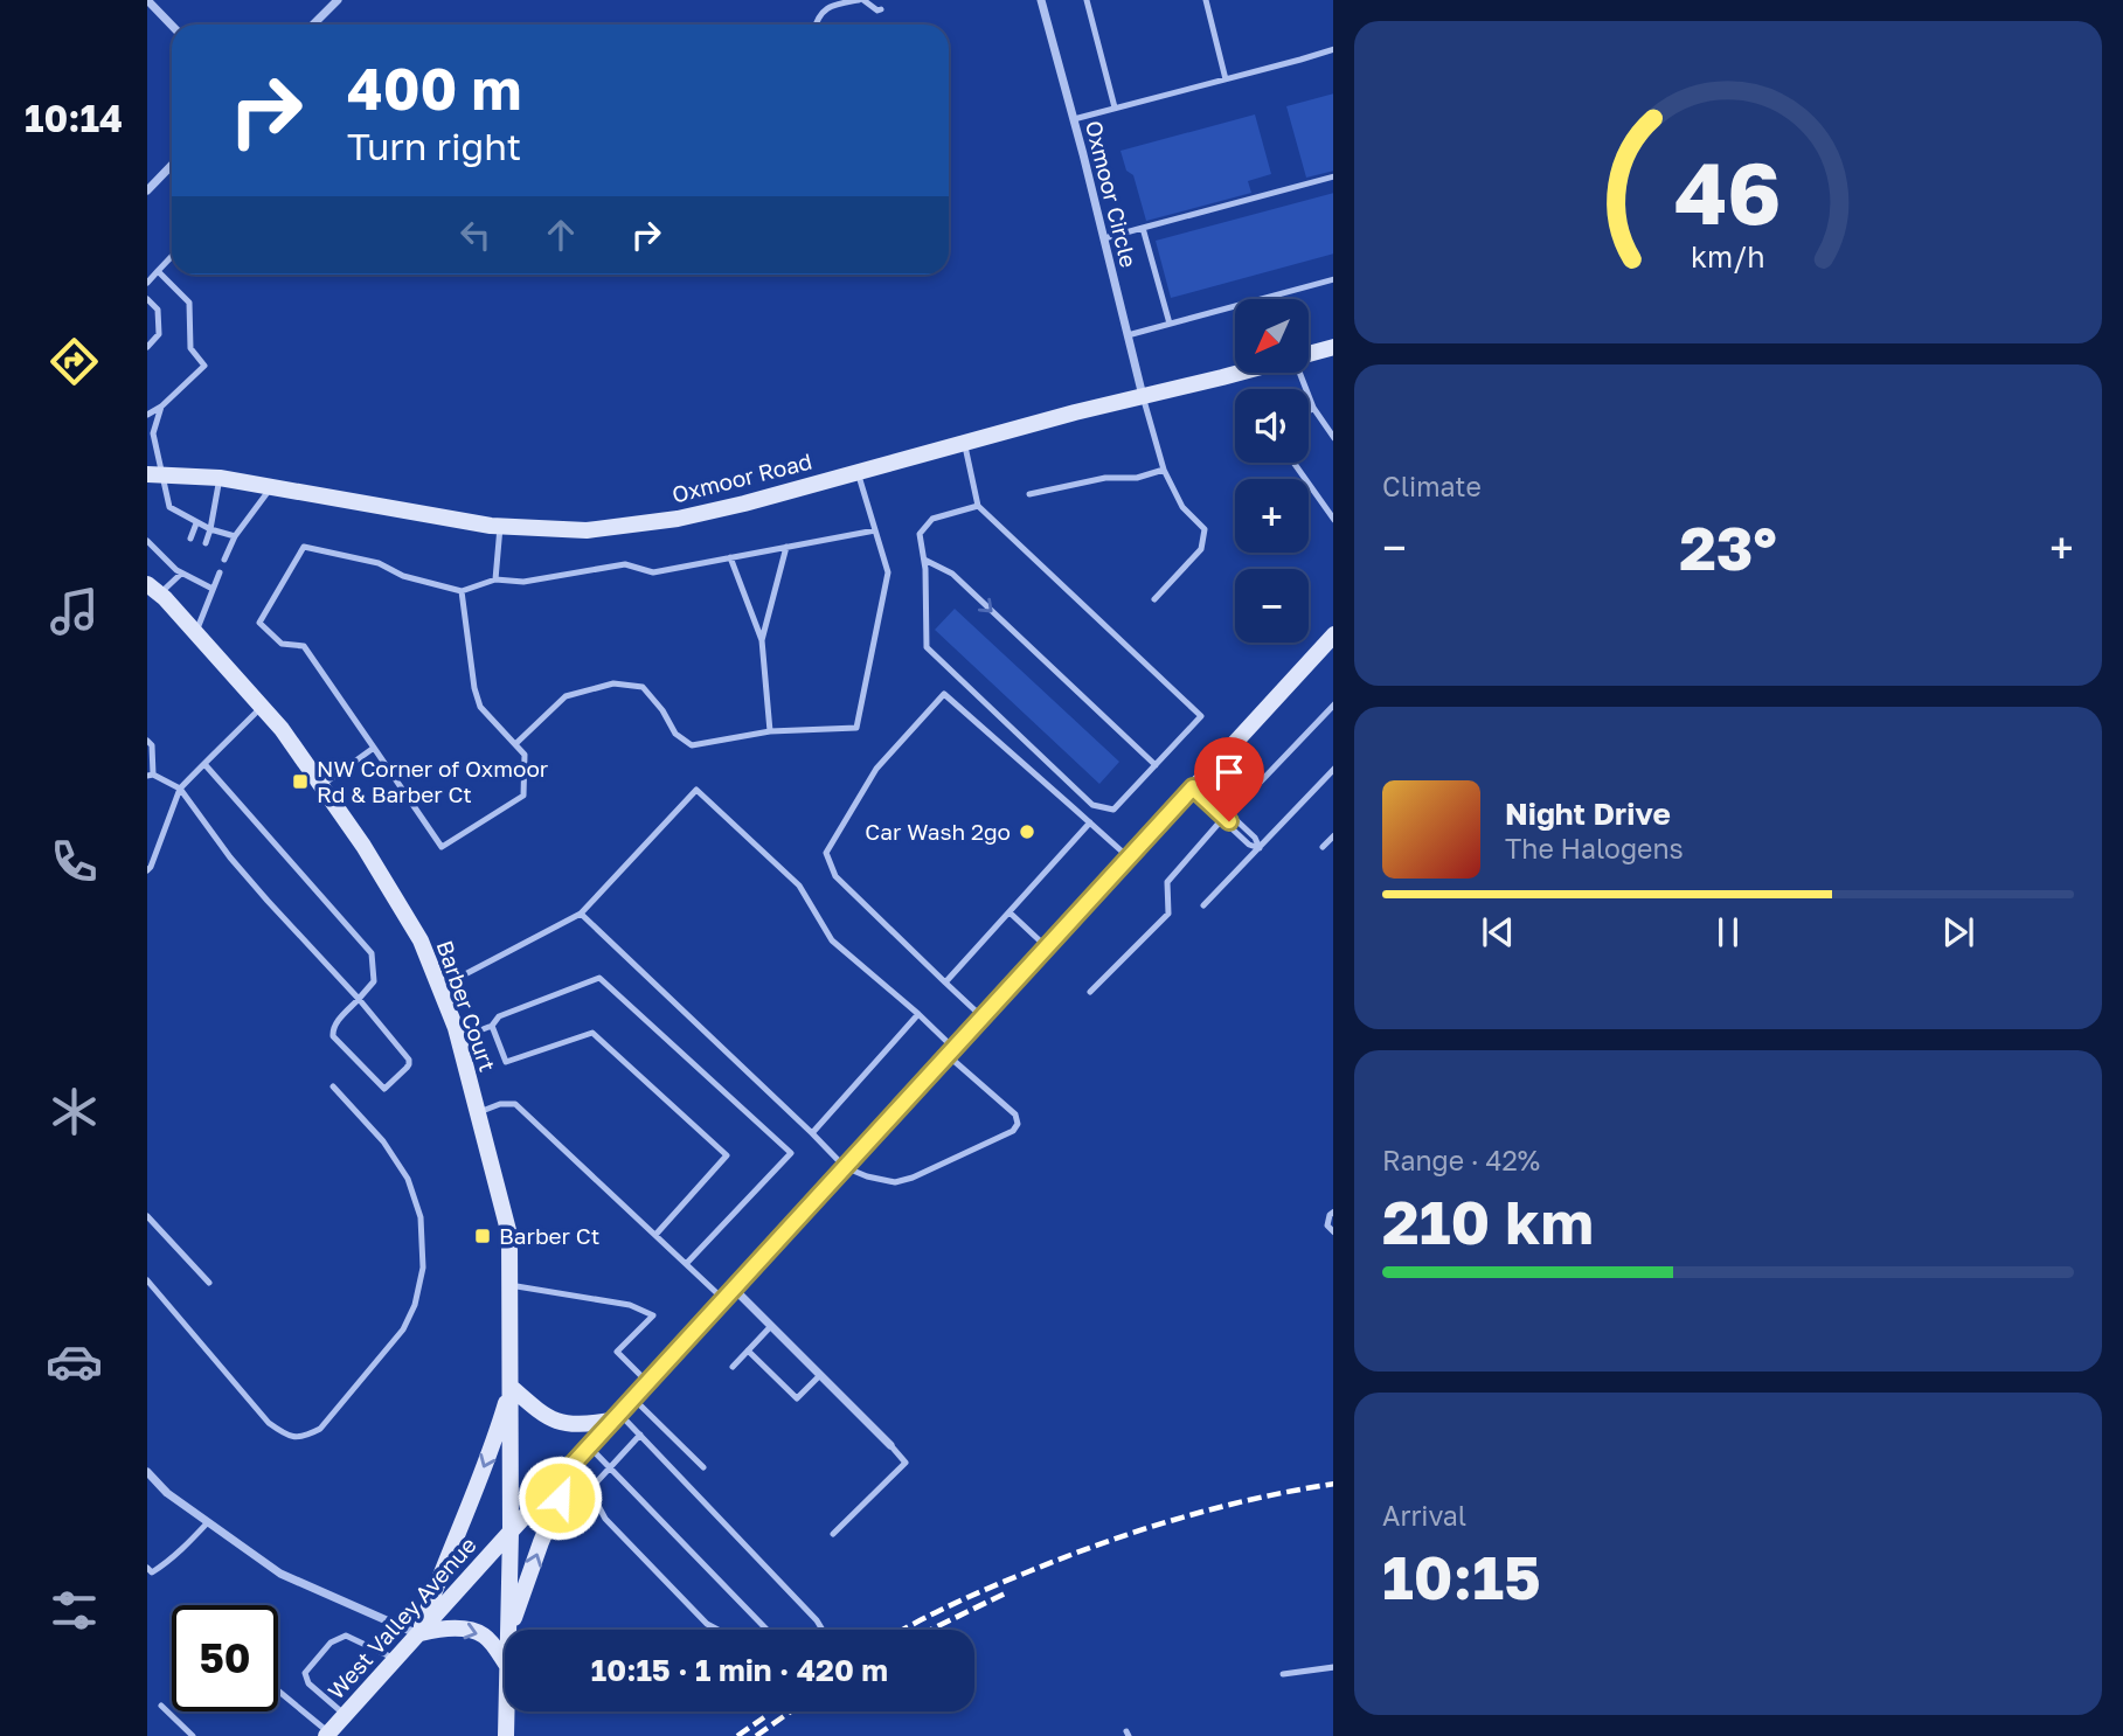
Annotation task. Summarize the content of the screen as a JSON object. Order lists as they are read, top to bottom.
{
  "streets": {
    "main road": ["Oxmoor Road", "Barber Court", "West Valley Avenue"],
    "street": ["Oxmoor Circle"]
  },
  "crossings": [
    ["Oxmoor Circle", "Oxmoor Road"],
    ["Barber Court", "West Valley Avenue"]
  ],
  "places": {
    "transit": ["NW Corner of Oxmoor Rd & Barber Ct", "Barber Ct"],
    "other": ["Car Wash 2go"]
  },
  "north": "bottom left",
  "page": {
    "tabs": "10:14",
    "turn": ["400 m", "Turn right"],
    "map_buttons": ["+", "−"],
    "tile": [
      "Climate",
      ["Range · 42%", "210 km"],
      ["Arrival", "10:15"]
    ],
    "heat": ["−", "23°", "+"],
    "song": ["Night Drive", "The Halogens"],
    "limit": "50",
    "trip": "10:15 · 1 min · 420 m",
    "gauge": ["46", "km/h"]
  }
}
